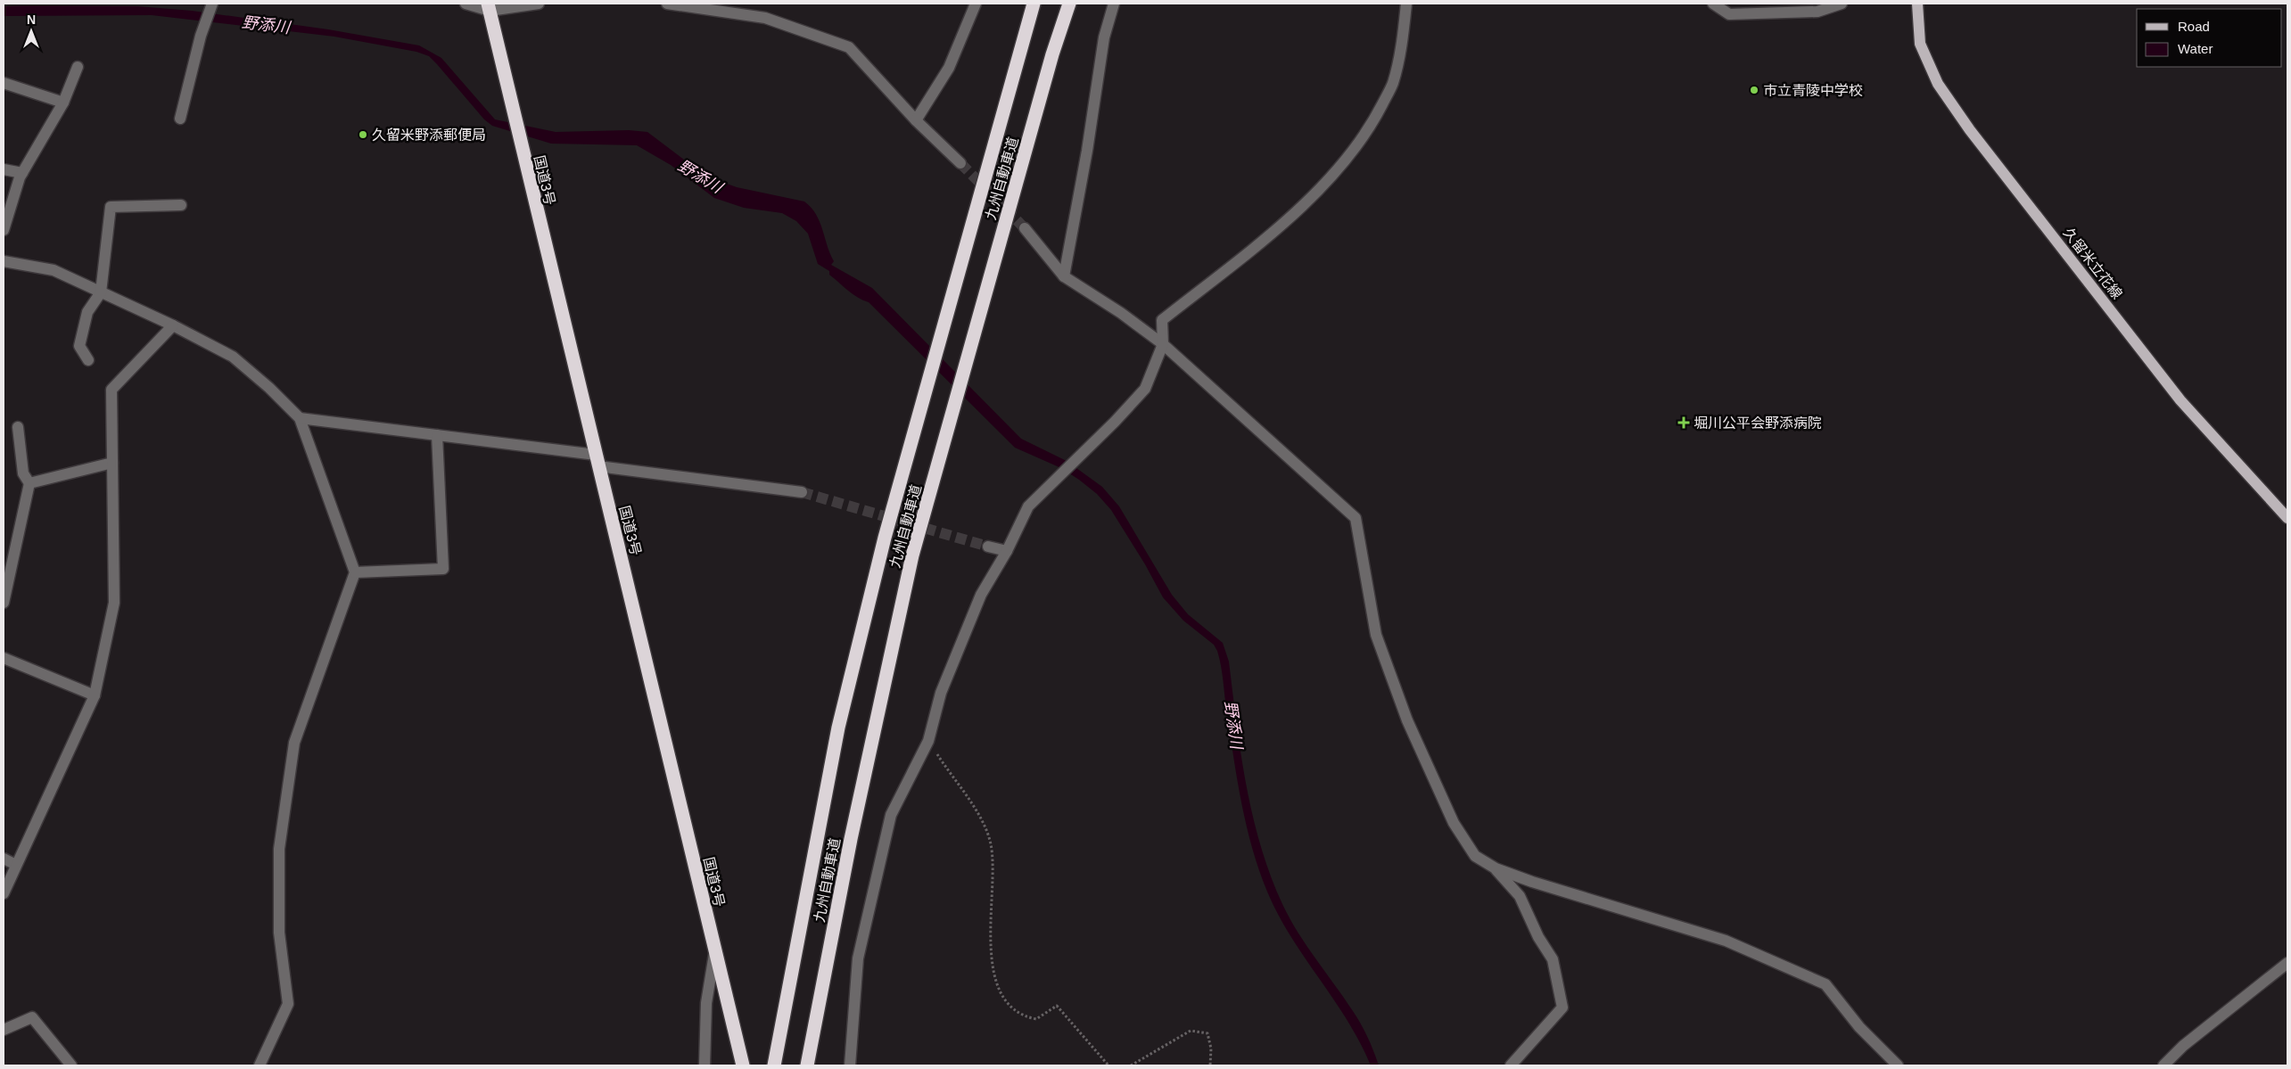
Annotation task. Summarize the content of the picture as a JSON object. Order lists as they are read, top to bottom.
{
  "streets": {
    "highway": ["九州自動車道", "国道3号"],
    "main road": ["久留米立花線"]
  },
  "water": ["野添川"],
  "places": {
    "other": ["市立青陵中学校", "久留米野添郵便局"],
    "health": ["堀川公平会野添病院"]
  },
  "legend": ["Road", "Water"],
  "north": "top"
}
